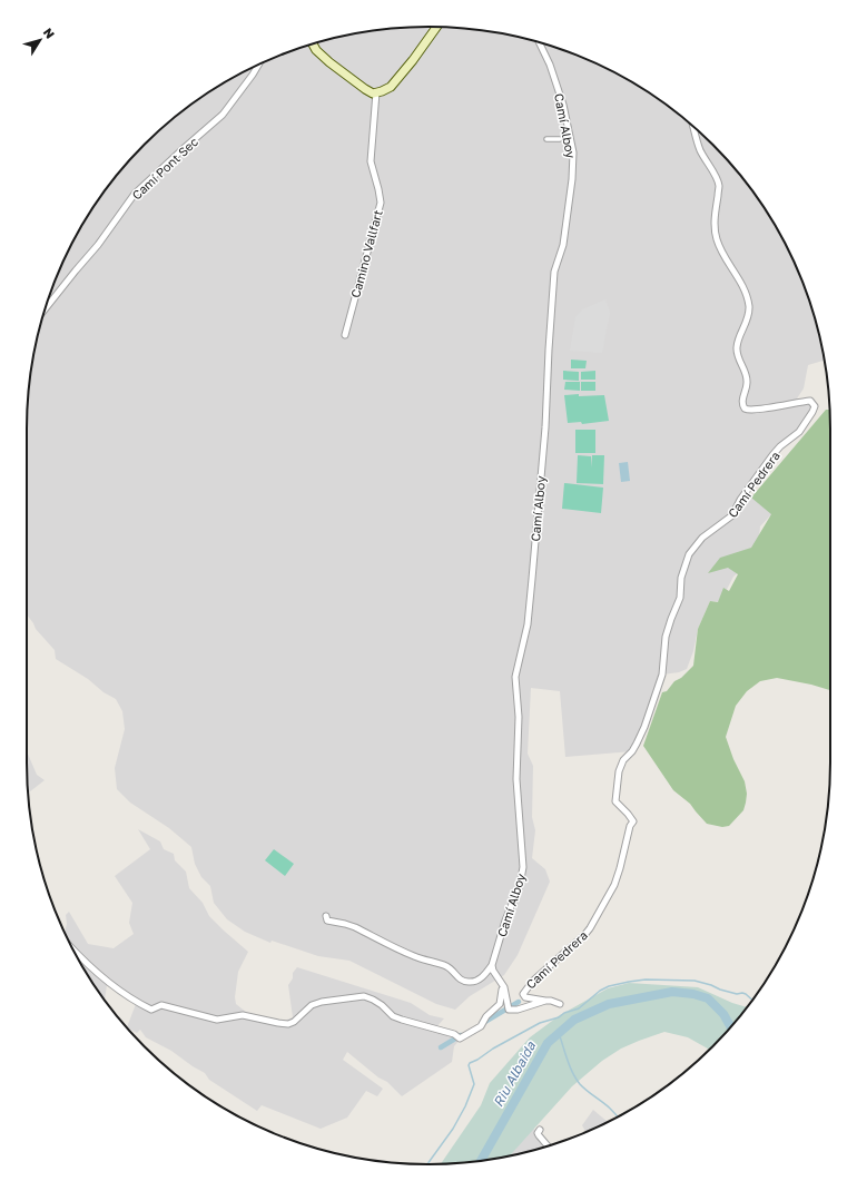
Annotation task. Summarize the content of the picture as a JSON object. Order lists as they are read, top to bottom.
{
  "streets": {
    "street": [
      "Camí Alboy",
      "Camí Pont Sec",
      "Camino Vallfart",
      "Camí Pedrera"
    ]
  },
  "water": ["Riu Albaida"],
  "north": "top right"
}
